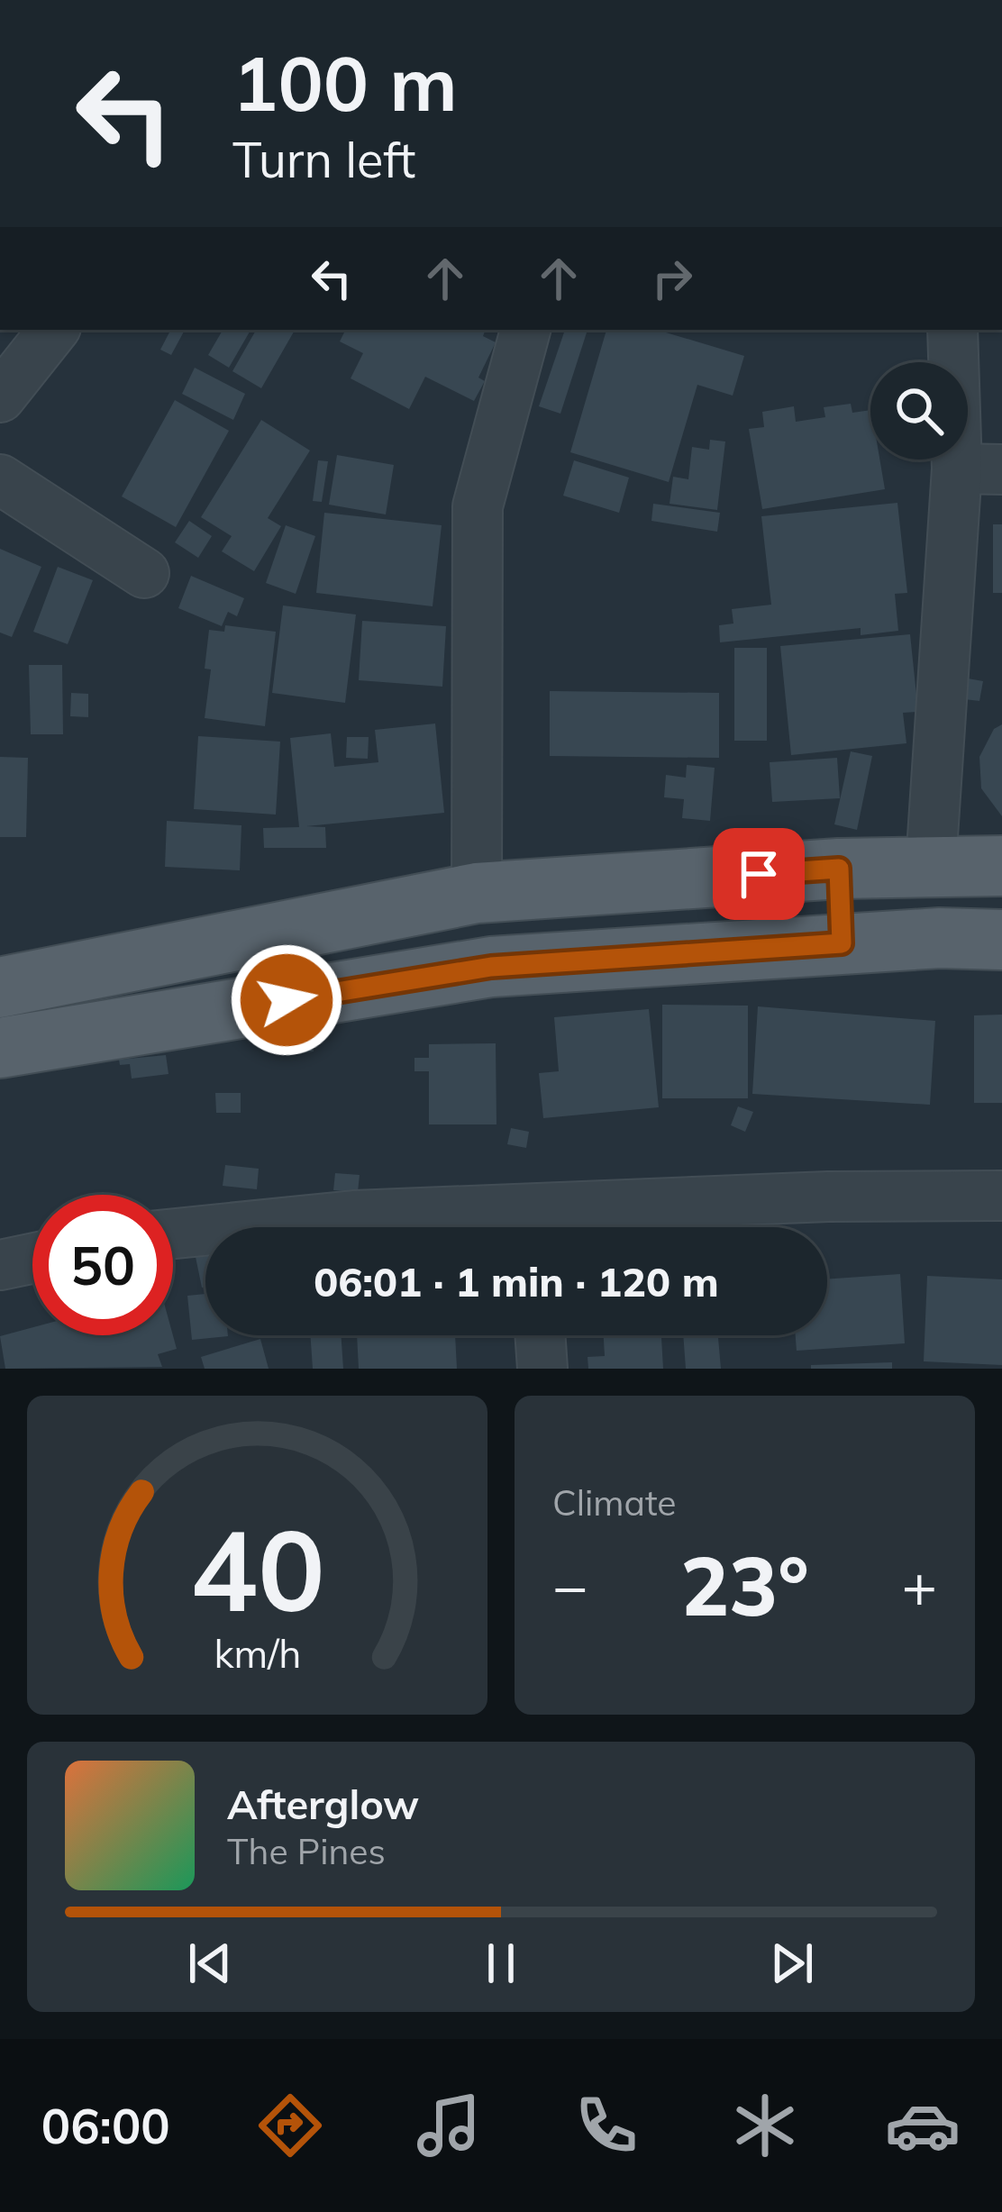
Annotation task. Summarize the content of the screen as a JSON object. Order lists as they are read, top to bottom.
{
  "page": {
    "turn": ["100 m", "Turn left"],
    "limit": "50",
    "trip": "06:01 · 1 min · 120 m",
    "tile": "Climate",
    "heat": ["−", "23°", "+"],
    "song": ["Afterglow", "The Pines"],
    "tabs": "06:00",
    "gauge": ["40", "km/h"]
  }
}
